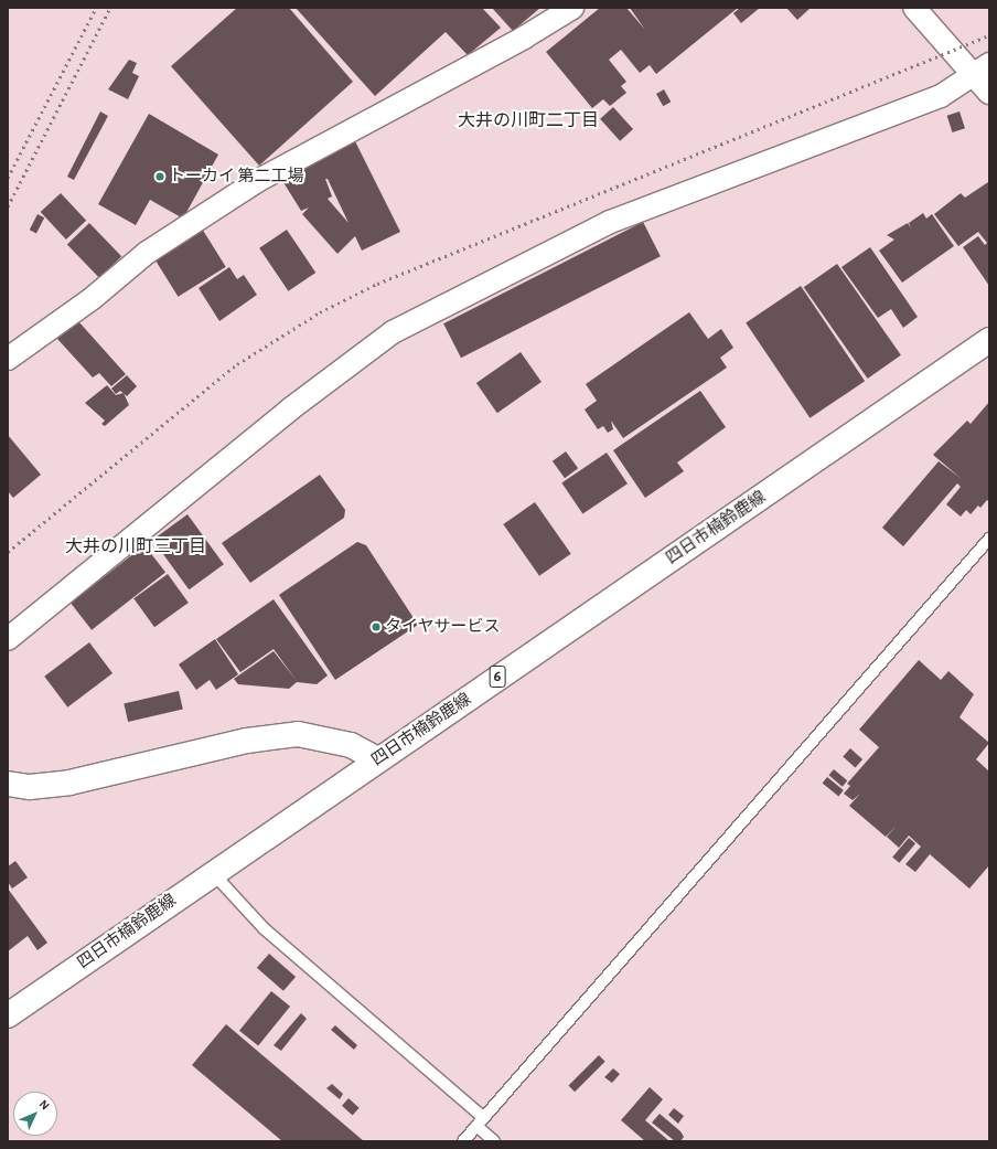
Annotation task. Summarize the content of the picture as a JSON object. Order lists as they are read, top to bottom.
{
  "streets": {
    "main road": ["四日市楠鈴鹿線", "6"]
  },
  "districts": ["大井の川町二丁目", "大井の川町三丁目"],
  "places": ["トーカイ 第二工場", "タイヤサービス"],
  "north": "top right"
}
